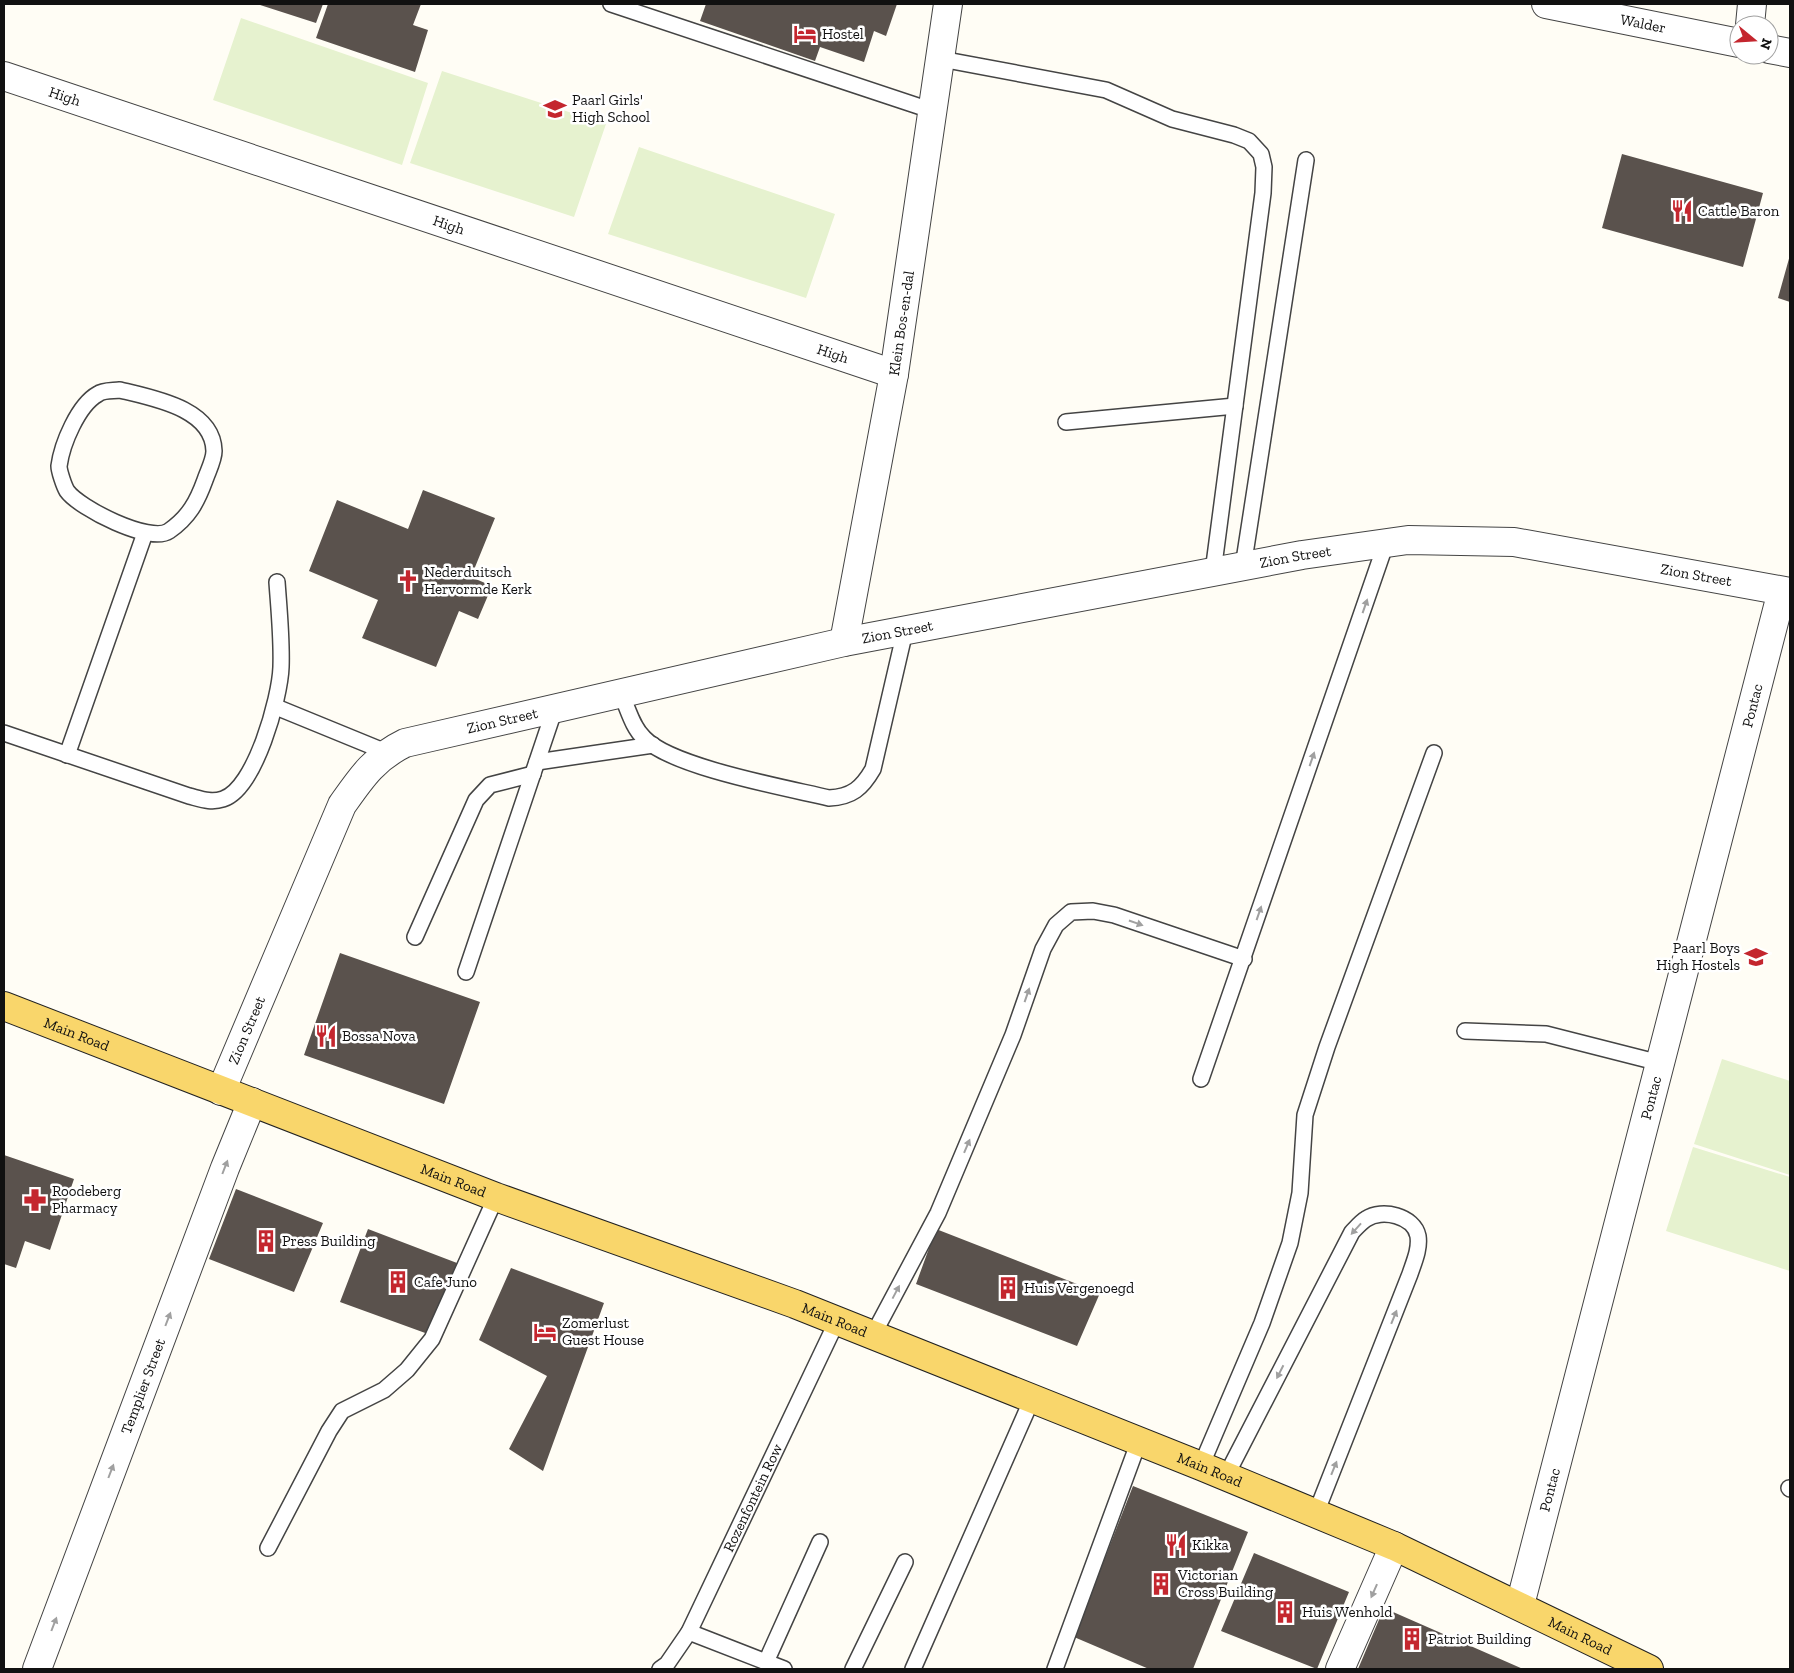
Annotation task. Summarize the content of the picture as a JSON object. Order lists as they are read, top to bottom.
{
  "streets": {
    "main road": ["Main Road"],
    "street": [
      "Walder",
      "High",
      "Klein Bos-en-dal",
      "Zion Street",
      "Pontac",
      "Templier Street"
    ],
    "lane": ["Rozenfontein Row"]
  },
  "crossings": [
    ["High", "Klein Bos-en-dal"],
    ["Klein Bos-en-dal", "Zion Street"],
    ["Zion Street", "Pontac"],
    ["Zion Street", "Main Road"],
    ["Pontac", "Main Road"],
    ["Main Road", "Templier Street"],
    ["Main Road", "Rozenfontein Row"]
  ],
  "one_way": ["Templier Street"],
  "places": {
    "hotel": ["Hostel", "Zomerlust Guest House"],
    "school or university": ["Paarl Girls' High School", "Paarl Boys High Hostels"],
    "restaurant": ["Cattle Baron", "Bossa Nova", "Kikka"],
    "church": ["Nederduitsch Hervormde Kerk"],
    "pharmacy": ["Roodeberg Pharmacy"],
    "building": [
      "Press Building",
      "Cafe Juno",
      "Huis Vergenoegd",
      "Victorian Cross Building",
      "Huis Wenhold",
      "Patriot Building"
    ]
  },
  "north": "right"
}
